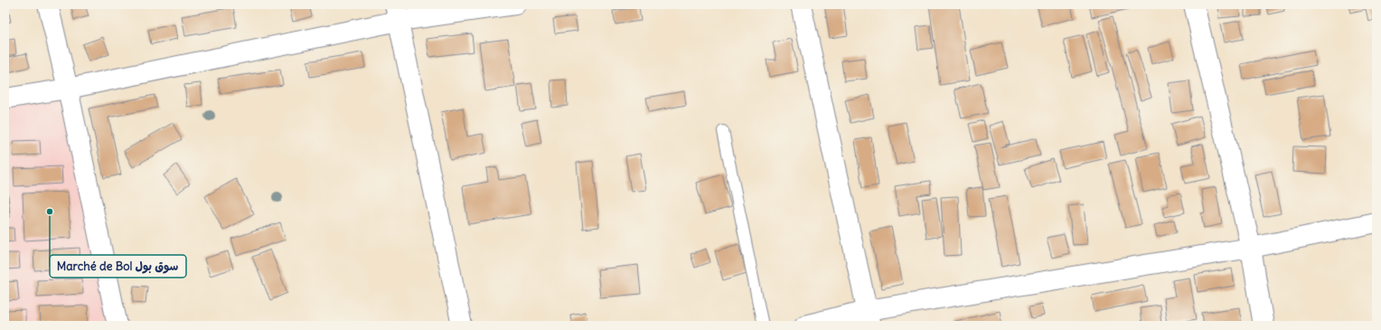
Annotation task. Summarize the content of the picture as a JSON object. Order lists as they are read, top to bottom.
{
  "places": ["Marché de Bol سوق بول"]
}
